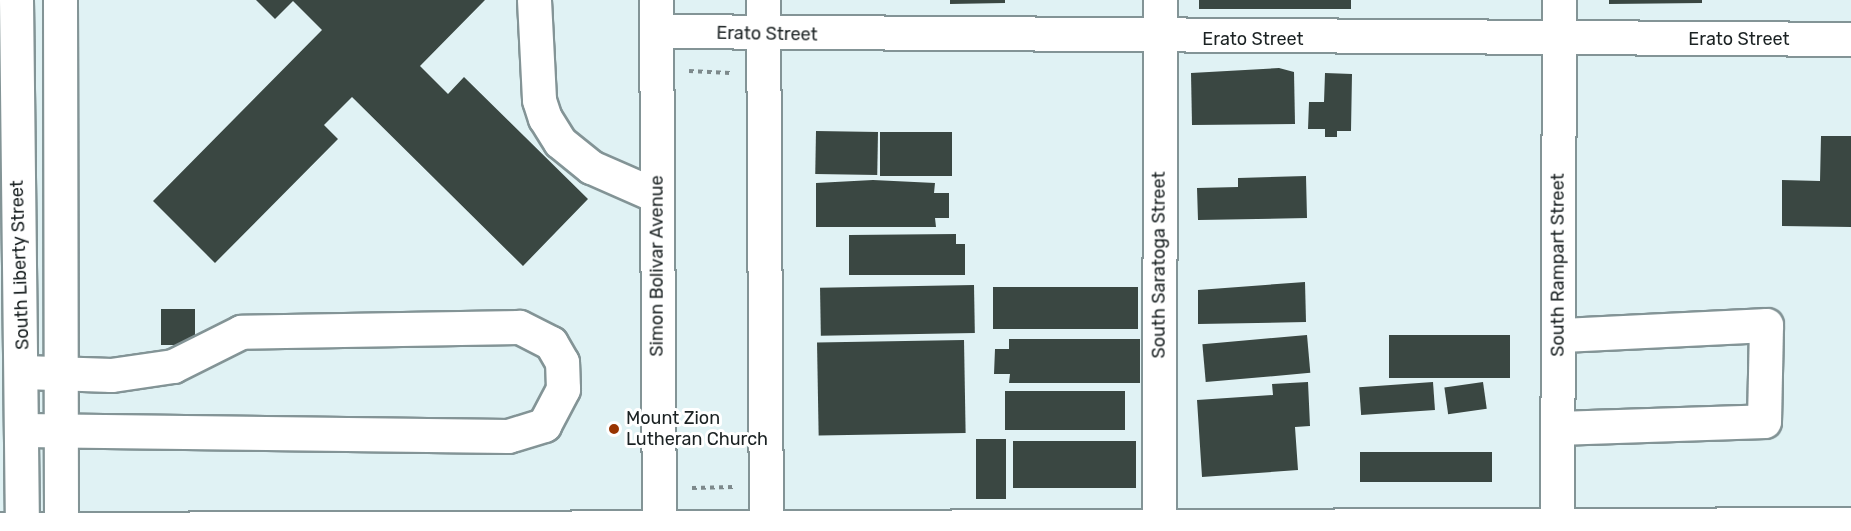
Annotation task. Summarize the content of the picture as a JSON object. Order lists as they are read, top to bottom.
{
  "streets": {
    "street": [
      "Erato Street",
      "South Liberty Street",
      "South Saratoga Street",
      "South Rampart Street",
      "Simon Bolivar Avenue"
    ]
  },
  "crossings": [
    ["Erato Street", "South Saratoga Street"],
    ["Erato Street", "South Rampart Street"],
    ["Erato Street", "Simon Bolivar Avenue"]
  ],
  "places": ["Mount Zion Lutheran Church"]
}
